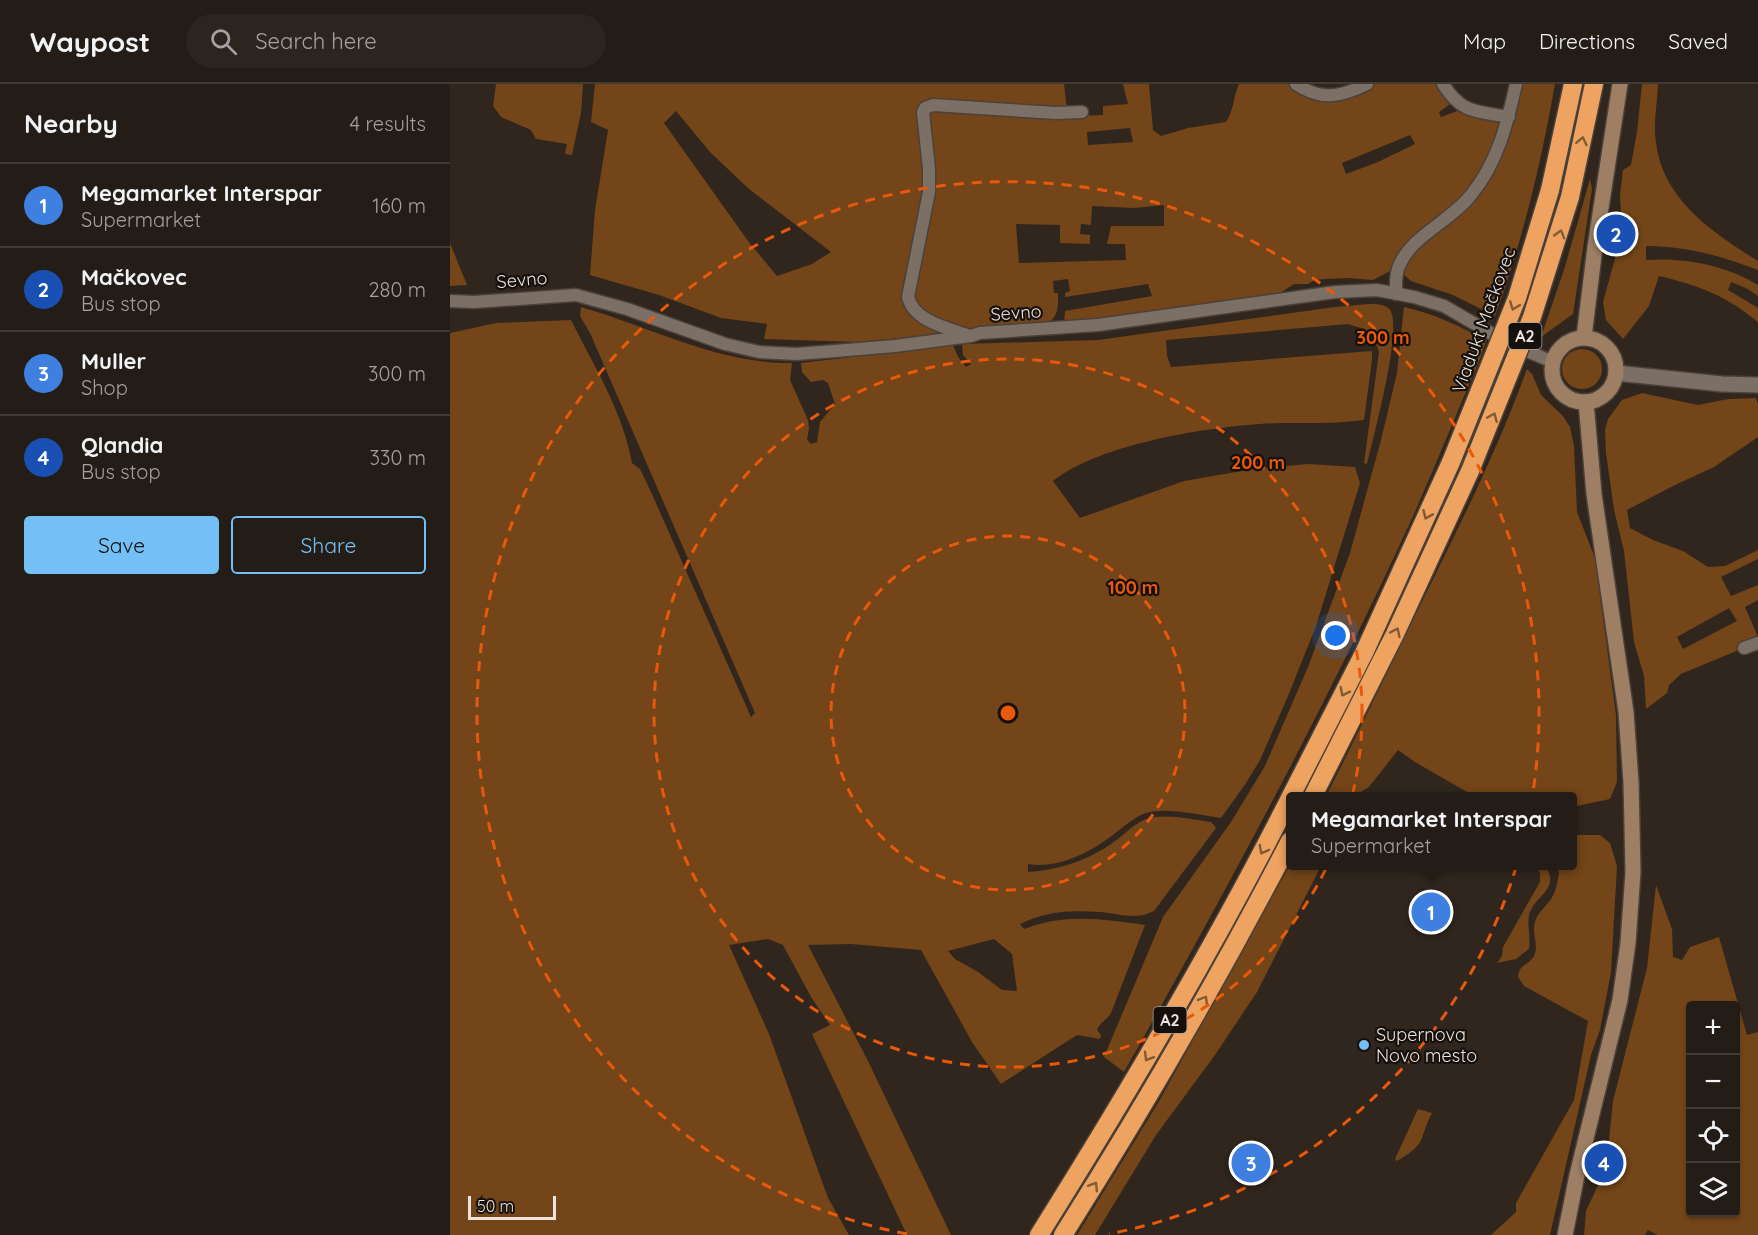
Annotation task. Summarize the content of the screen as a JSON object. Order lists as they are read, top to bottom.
{
  "streets": {
    "highway": ["Viadukt Mačkovec", "A2"],
    "street": ["Sevno"]
  },
  "places": ["Supernova Novo mesto"],
  "scale_bar": "50 m",
  "page": {
    "header": "Waypost",
    "search": "Search here",
    "nav": ["Map", "Directions", "Saved"],
    "heading": ["Nearby", "4 results"],
    "list": [
      {
        "mark": "1",
        "name": "Megamarket Interspar",
        "note": "Supermarket",
        "value": "160 m"
      },
      {
        "mark": "2",
        "name": "Mačkovec",
        "note": "Bus stop",
        "value": "280 m"
      },
      {
        "mark": "3",
        "name": "Muller",
        "note": "Shop",
        "value": "300 m"
      },
      {
        "mark": "4",
        "name": "Qlandia",
        "note": "Bus stop",
        "value": "330 m"
      }
    ],
    "pins": [
      "2",
      "1",
      "3",
      "4"
    ],
    "buttons": ["Save", "Share"],
    "popup": ["Megamarket Interspar", "Supermarket"],
    "map_buttons": ["+", "−"],
    "scale": "50 m"
  },
  "rings": ["300 m", "200 m", "100 m"]
}
